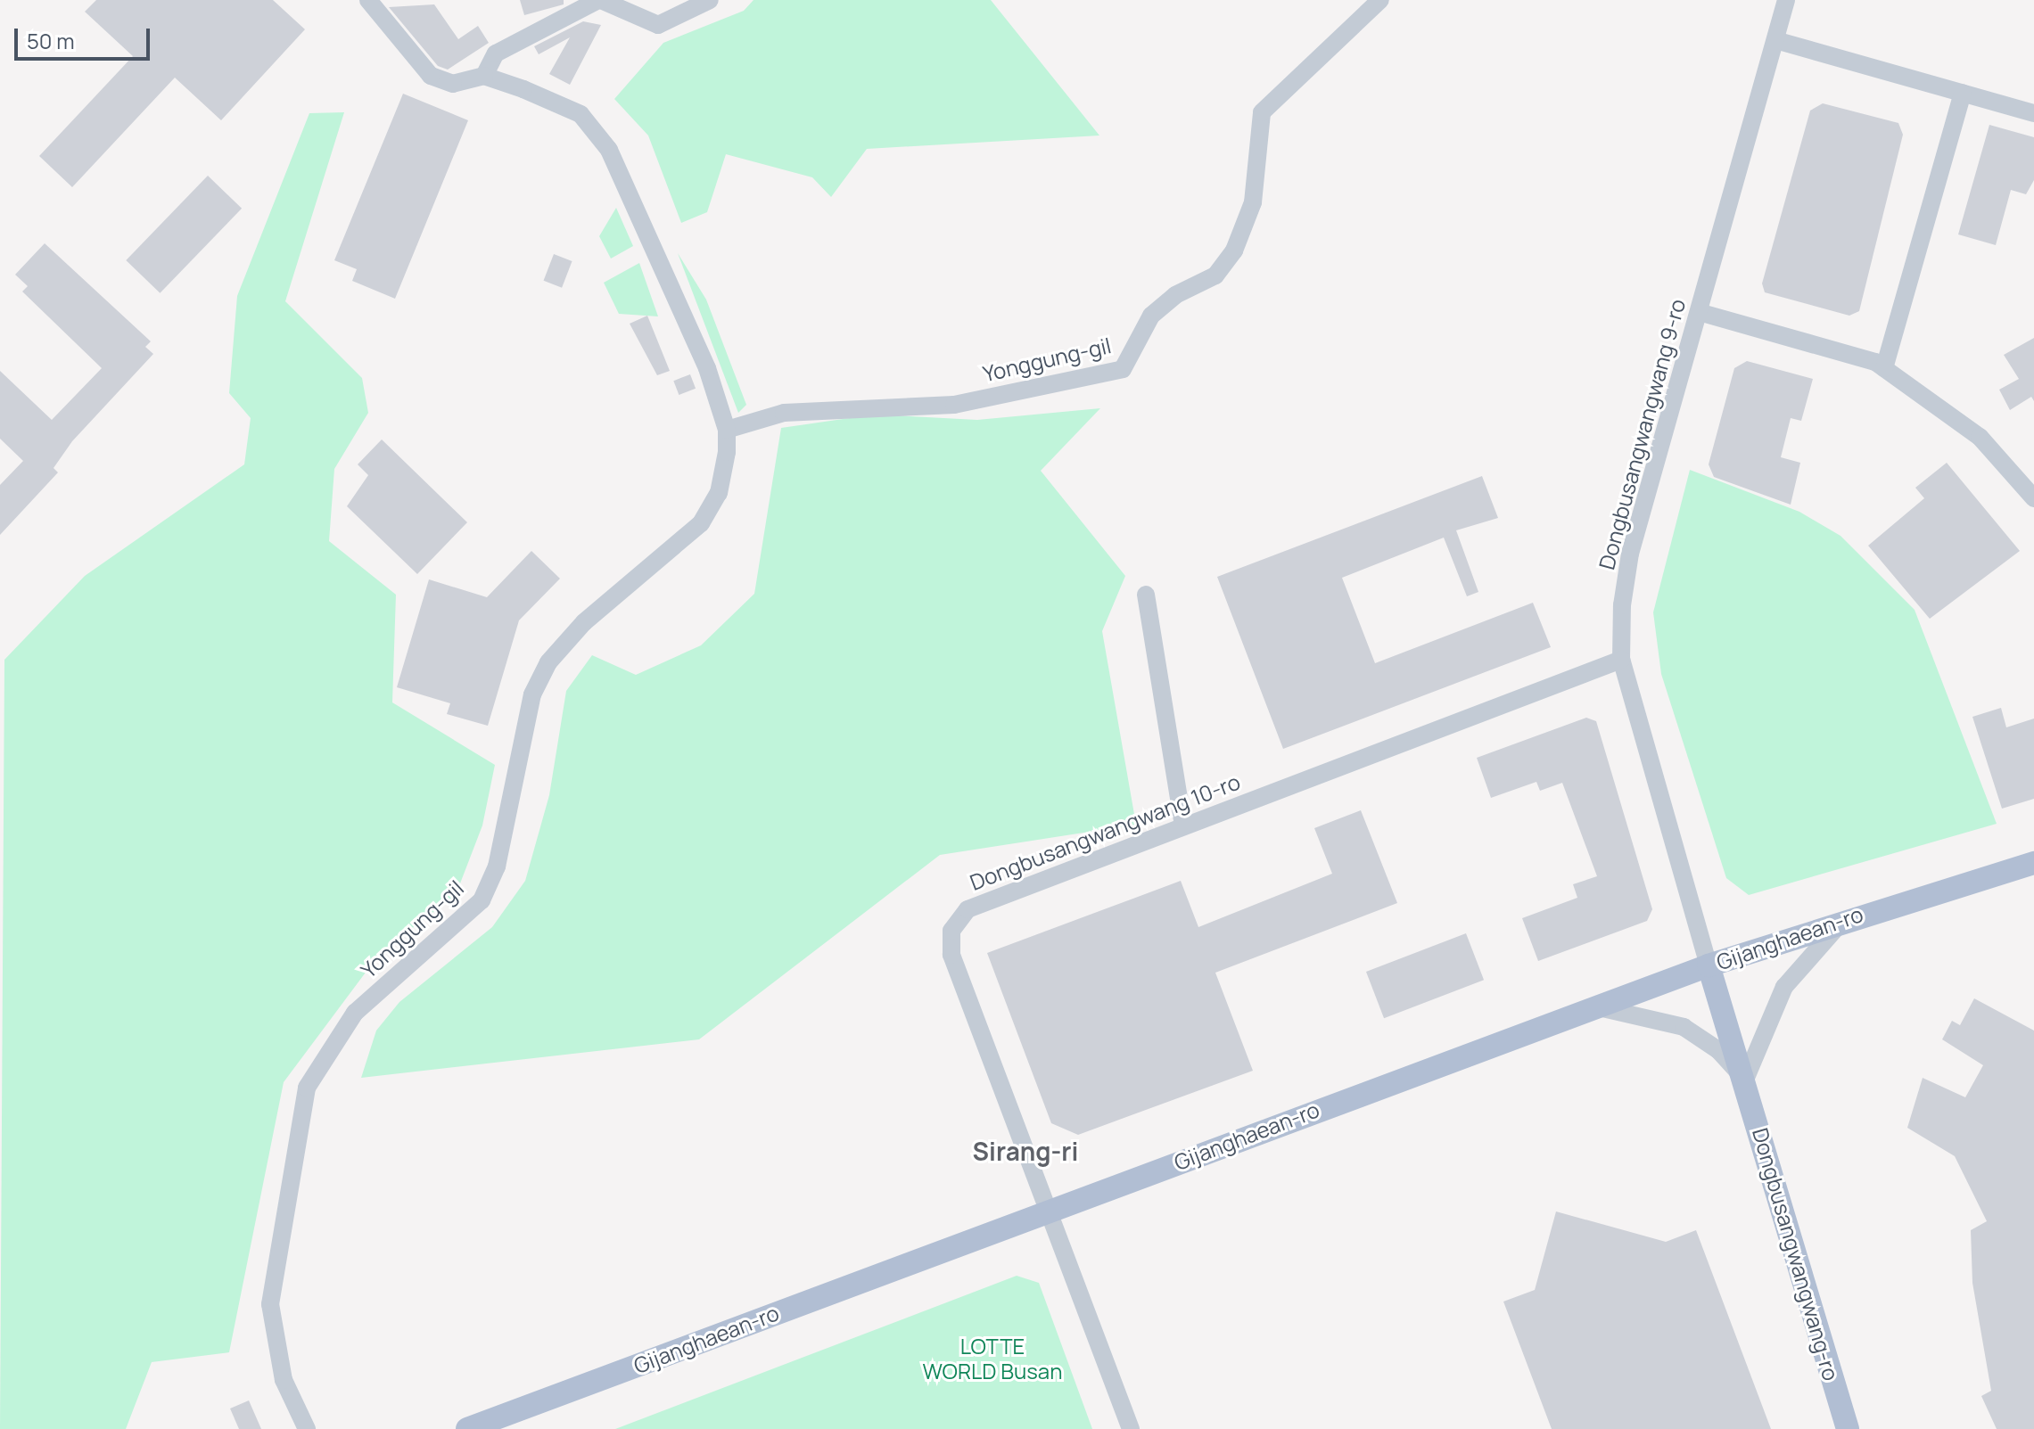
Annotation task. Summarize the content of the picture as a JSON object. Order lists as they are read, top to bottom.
{
  "streets": {
    "main road": ["Gijanghaean-ro", "Dongbusangwangwang-ro"],
    "street": ["Yonggung-gil", "Dongbusangwangwang 9-ro", "Dongbusangwangwang 10-ro"]
  },
  "crossings": [
    ["Dongbusangwangwang 9-ro", "Dongbusangwangwang 10-ro"],
    ["Dongbusangwangwang 9-ro", "Gijanghaean-ro"],
    ["Dongbusangwangwang 9-ro", "Dongbusangwangwang-ro"],
    ["Dongbusangwangwang 10-ro", "Gijanghaean-ro"],
    ["Gijanghaean-ro", "Dongbusangwangwang-ro"]
  ],
  "districts": ["Sirang-ri"],
  "parks": ["LOTTE WORLD Busan"],
  "scale_bar": "50 m"
}
